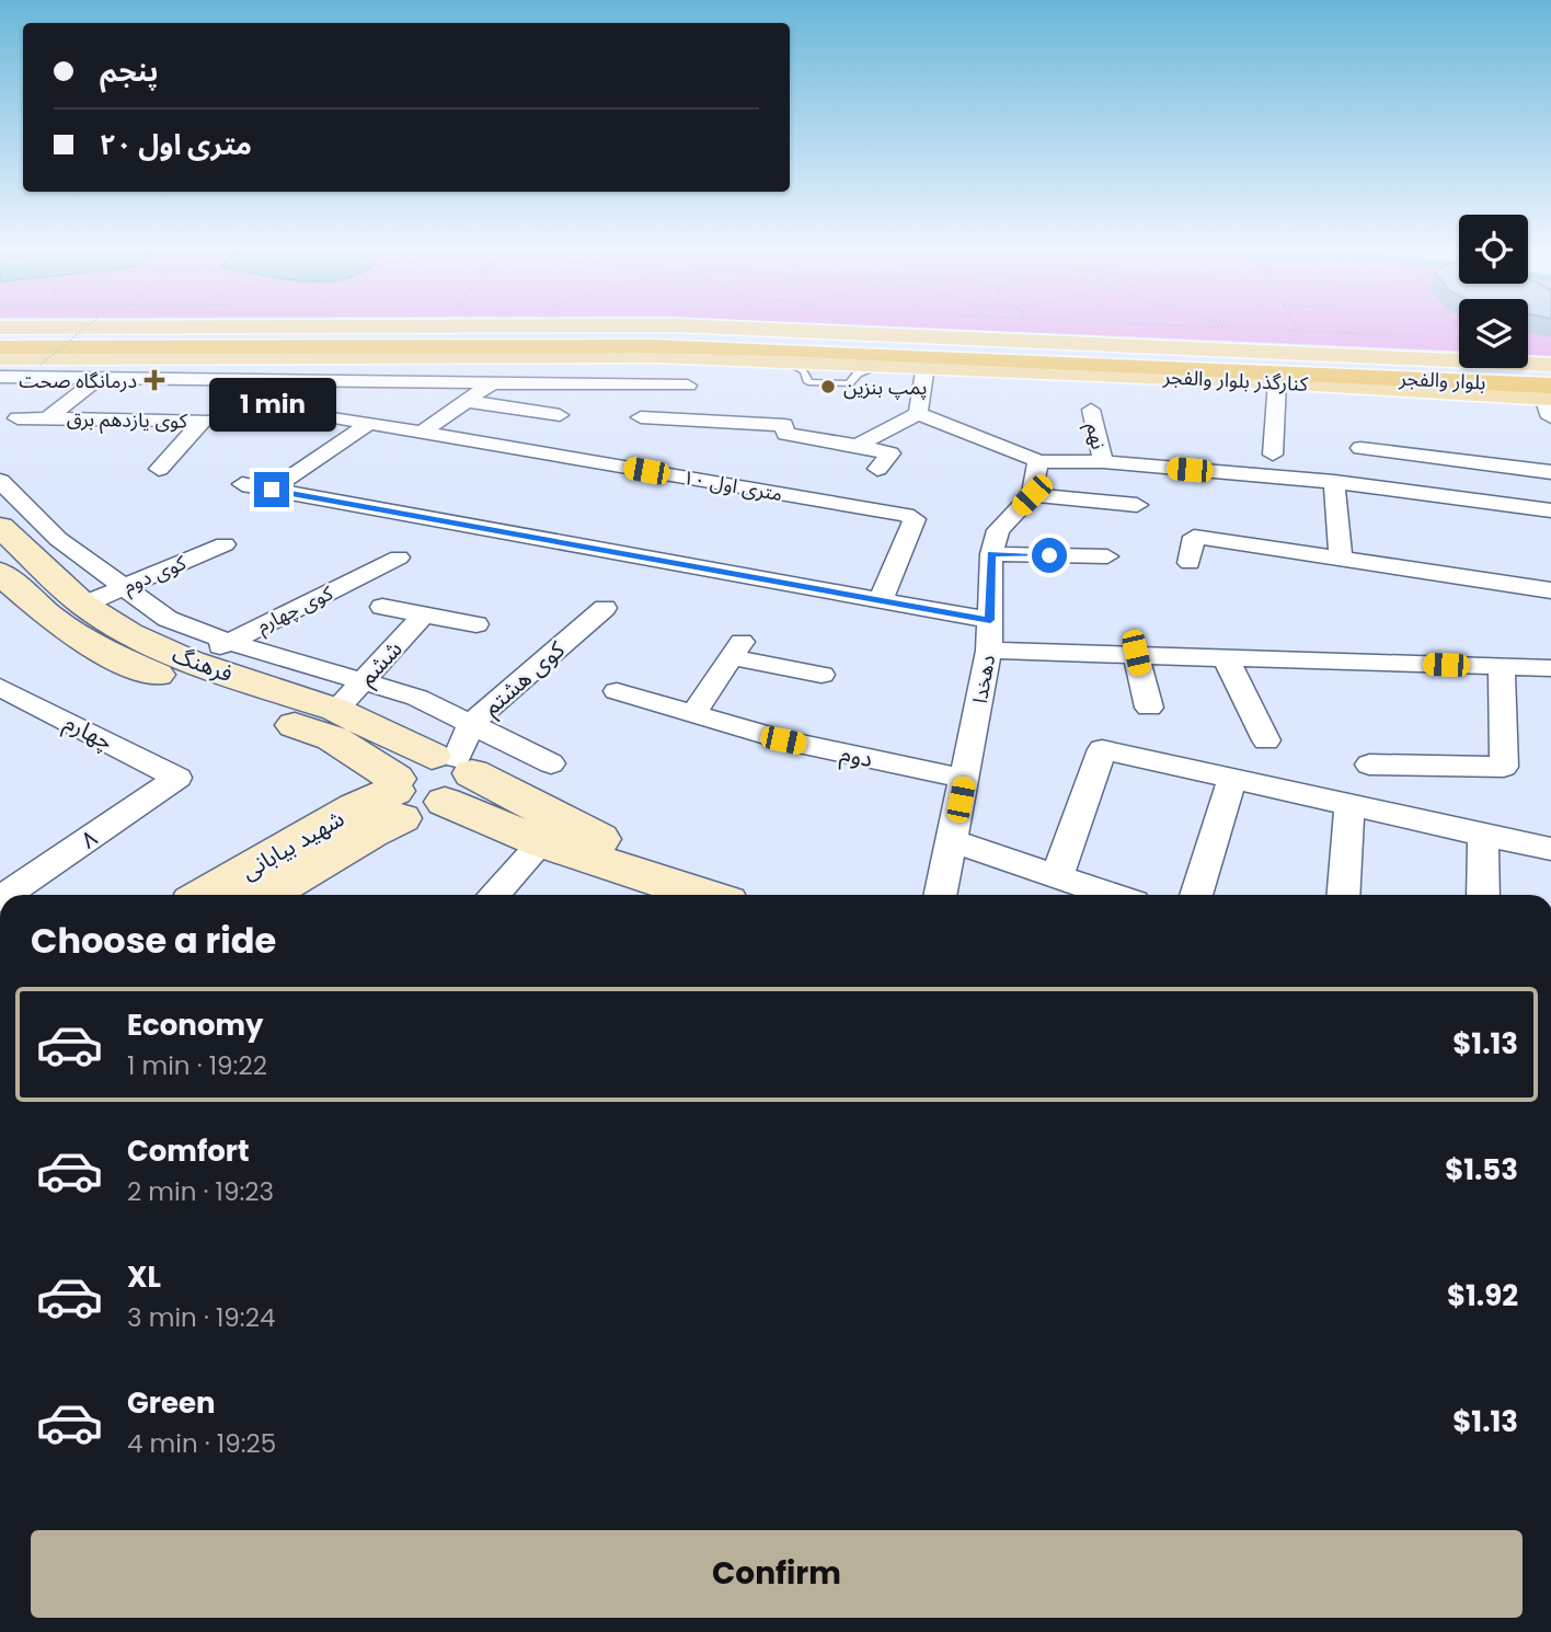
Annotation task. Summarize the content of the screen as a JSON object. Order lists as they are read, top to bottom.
{
  "streets": {
    "highway": ["بلوار والفجر"],
    "main road": ["کنارگذر بلوار والفجر"],
    "street": [
      "کوی یازدهم برق",
      "نهم",
      "۱۰ متری اول",
      "کوی دوم",
      "کوی چهارم",
      "ششم",
      "فرهنگ",
      "کوی هشتم",
      "دهخدا",
      "چهارم",
      "دوم",
      "۸",
      "شهید بیابانی"
    ]
  },
  "crossings": [
    ["کنارگذر بلوار والفجر", "بلوار والفجر"],
    ["کوی دوم", "فرهنگ"],
    ["کوی چهارم", "فرهنگ"],
    ["ششم", "فرهنگ"],
    ["فرهنگ", "کوی هشتم"],
    ["فرهنگ", "شهید بیابانی"],
    ["کوی هشتم", "شهید بیابانی"],
    ["دهخدا", "دوم"],
    ["چهارم", "۸"]
  ],
  "places": {
    "health": ["درمانگاه صحت"],
    "other": ["پمپ بنزین"]
  },
  "page": {
    "banner": ["پنجم", "۲۰ متری اول"],
    "bubble": "1 min",
    "heading": "Choose a ride",
    "list": [
      {
        "name": "Economy",
        "note": "1 min · 19:22",
        "value": "$1.13"
      },
      {
        "name": "Comfort",
        "note": "2 min · 19:23",
        "value": "$1.53"
      },
      {
        "name": "XL",
        "note": "3 min · 19:24",
        "value": "$1.92"
      },
      {
        "name": "Green",
        "note": "4 min · 19:25",
        "value": "$1.13"
      }
    ],
    "buttons": "Confirm"
  }
}
